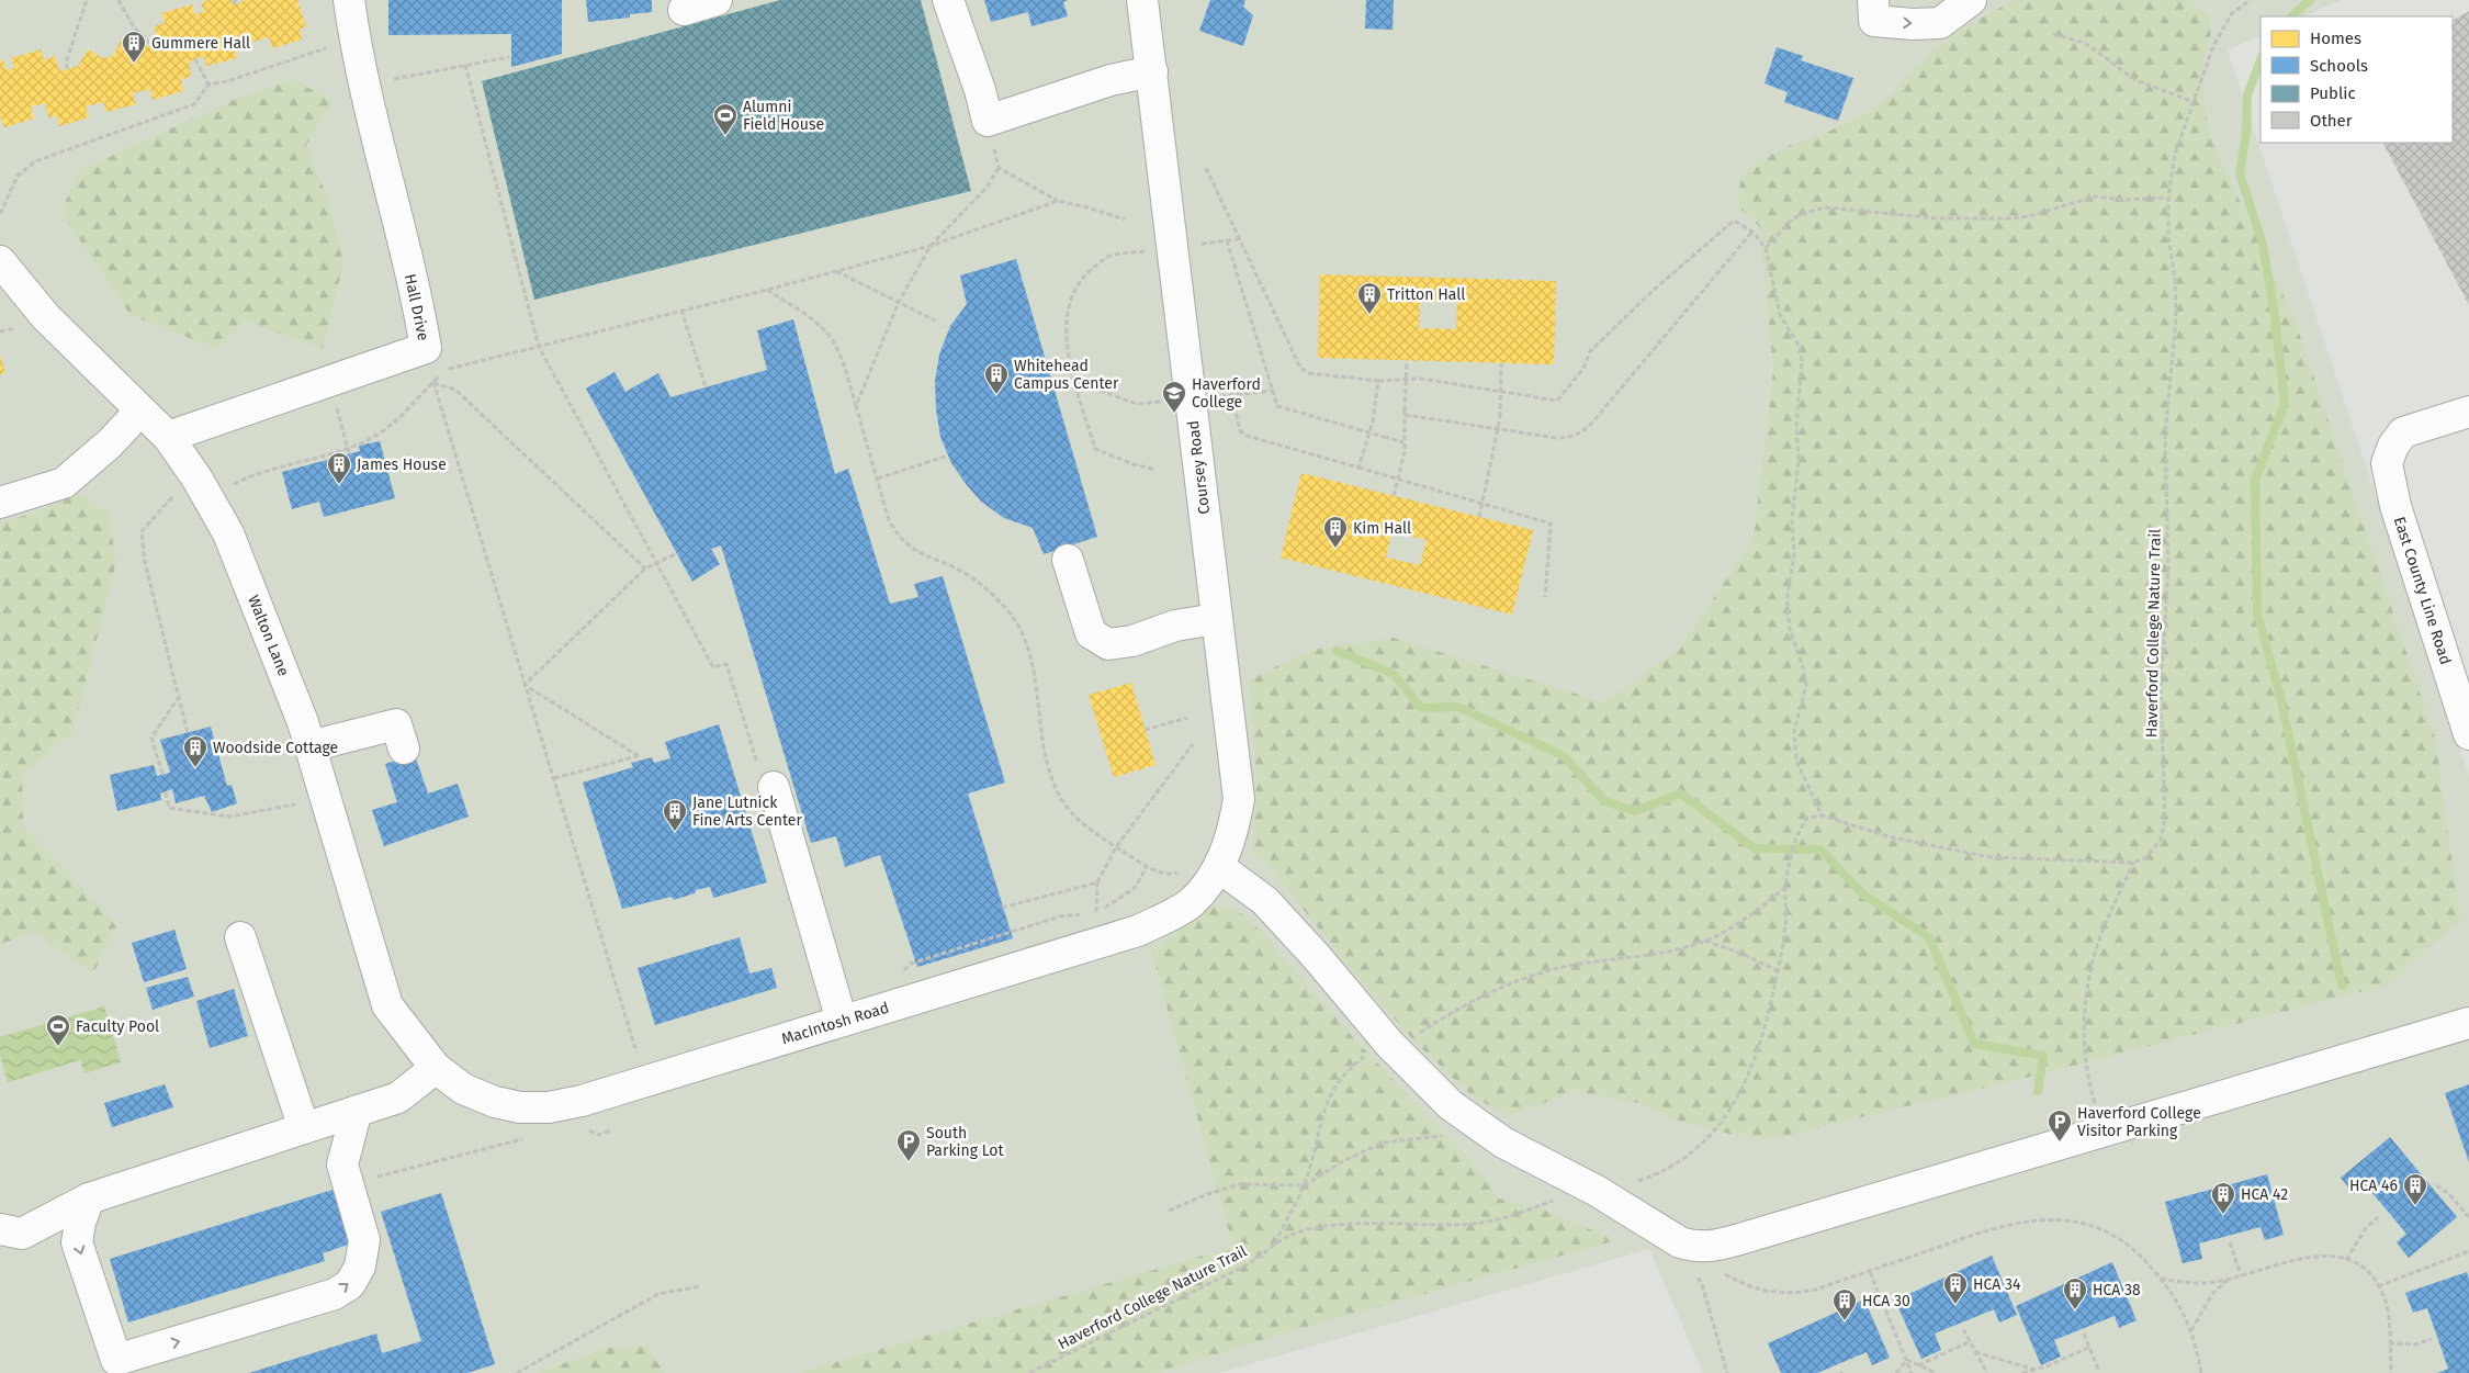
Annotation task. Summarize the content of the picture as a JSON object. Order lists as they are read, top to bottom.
{
  "streets": {
    "street": [
      "Hall Drive",
      "Coursey Road",
      "East County Line Road",
      "Walton Lane",
      "MacIntosh Road"
    ],
    "path": ["Haverford College Nature Trail"]
  },
  "crossings": [
    ["Hall Drive", "Walton Lane"],
    ["Coursey Road", "MacIntosh Road"],
    ["Walton Lane", "MacIntosh Road"]
  ],
  "places": {
    "building": [
      "Gummere Hall",
      "Tritton Hall",
      "Whitehead Campus Center",
      "James House",
      "Kim Hall",
      "Woodside Cottage",
      "Jane Lutnick Fine Arts Center",
      "HCA 46",
      "HCA 42",
      "HCA 34",
      "HCA 38",
      "HCA 30"
    ],
    "sports": ["Alumni Field House", "Faculty Pool"],
    "school or university": ["Haverford College"],
    "parking": ["Haverford College Visitor Parking", "South Parking Lot"]
  },
  "legend": [
    "Homes",
    "Schools",
    "Public",
    "Other"
  ]
}
